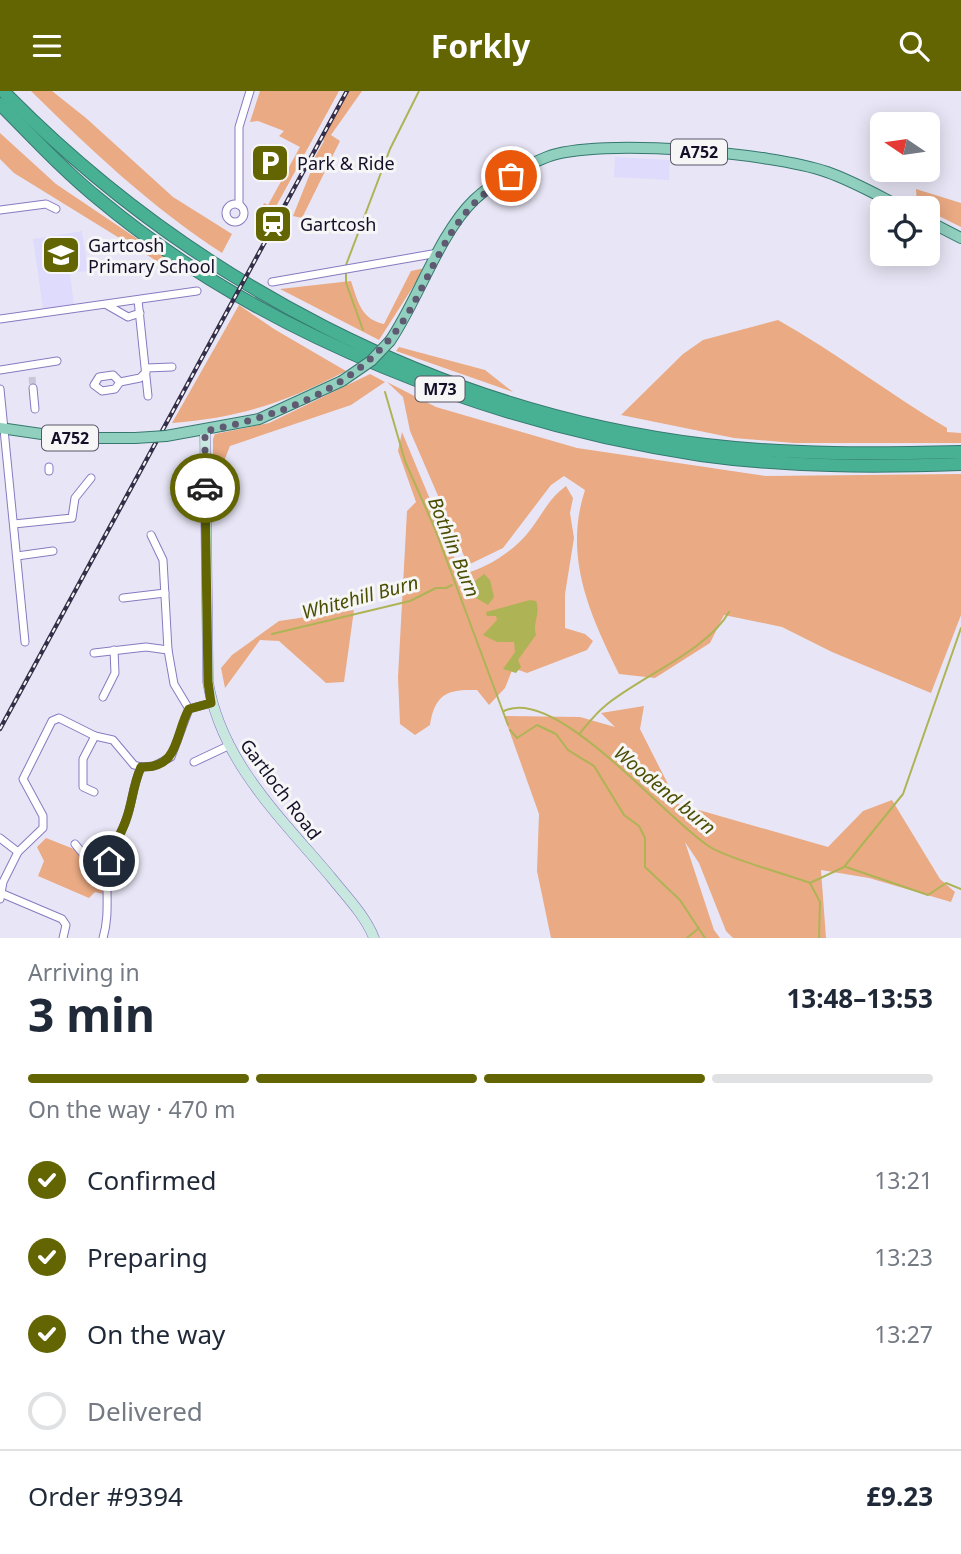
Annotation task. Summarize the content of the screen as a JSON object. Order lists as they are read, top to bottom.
{
  "streets": {
    "highway": ["M73"],
    "main road": ["A752", "Gartloch Road"]
  },
  "crossings": [
    ["A752", "Gartloch Road"]
  ],
  "water": ["Bothlin Burn", "Whitehill Burn", "Woodend burn"],
  "places": {
    "parking": ["Park & Ride"],
    "station": ["Gartcosh"],
    "school or university": ["Gartcosh Primary School"]
  },
  "north": "left",
  "page": {
    "header": "Forkly",
    "heading": ["3 min", "Arriving in", "13:48–13:53"],
    "panel": ["Order #9394", "£9.23"],
    "bar": "On the way · 470 m",
    "list": [
      ["Confirmed", "13:21"],
      ["Preparing", "13:23"],
      ["On the way", "13:27"],
      "Delivered"
    ]
  }
}
